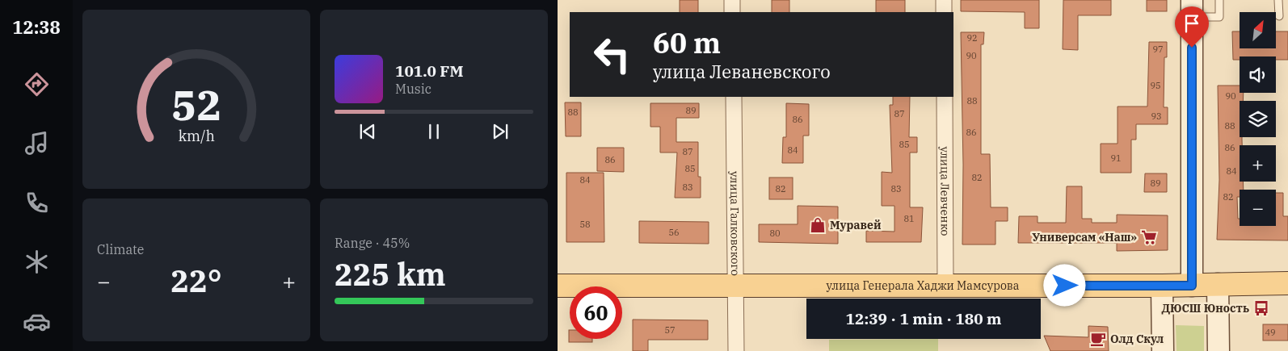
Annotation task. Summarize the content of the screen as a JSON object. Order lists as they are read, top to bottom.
{
  "streets": {
    "main road": ["улица Генерала Хаджи Мамсурова"],
    "street": ["улица Левченко", "улица Галковского"]
  },
  "crossings": [
    ["улица Левченко", "улица Генерала Хаджи Мамсурова"],
    ["улица Галковского", "улица Генерала Хаджи Мамсурова"]
  ],
  "places": {
    "shop": ["Муравей"],
    "supermarket": ["Универсам «Наш»"],
    "bus stop": ["ДЮСШ Юность"],
    "cafe": ["Олд Скул"]
  },
  "house_numbers": [
    "92",
    "97",
    "90",
    "95",
    "90",
    "88",
    "89",
    "88",
    "87",
    "93",
    "86",
    "88",
    "86",
    "85",
    "86",
    "84",
    "87",
    "91",
    "86",
    "85",
    "84",
    "82",
    "84",
    "89",
    "83",
    "82",
    "83",
    "82",
    "81",
    "58",
    "56",
    "80",
    "57",
    "49"
  ],
  "north": "top right",
  "page": {
    "tabs": "12:38",
    "map_buttons": ["+", "−"],
    "turn": ["60 m", "улица Леваневского"],
    "song": ["101.0 FM", "Music"],
    "tile": [
      "Climate",
      ["Range · 45%", "225 km"]
    ],
    "heat": ["−", "22°", "+"],
    "limit": "60",
    "trip": "12:39 · 1 min · 180 m",
    "gauge": ["52", "km/h"]
  }
}
